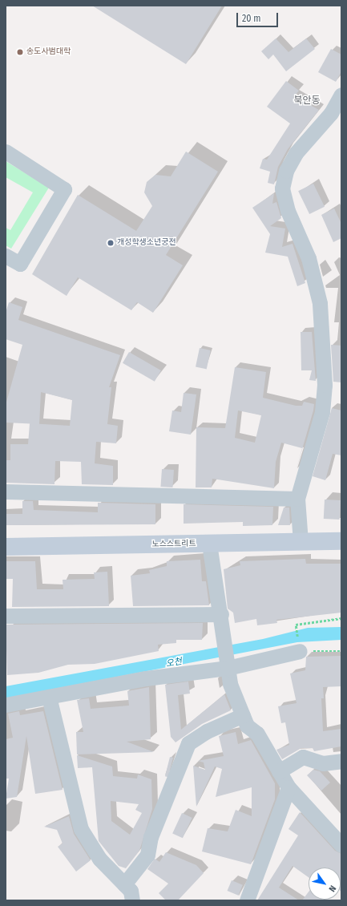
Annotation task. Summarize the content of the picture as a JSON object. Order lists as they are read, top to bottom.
{
  "streets": {
    "main road": ["노스스트리트"]
  },
  "districts": ["북안동"],
  "water": ["오천"],
  "places": ["송도사범대학", "개성학생소년궁전"],
  "scale_bar": "20 m",
  "north": "bottom right"
}
